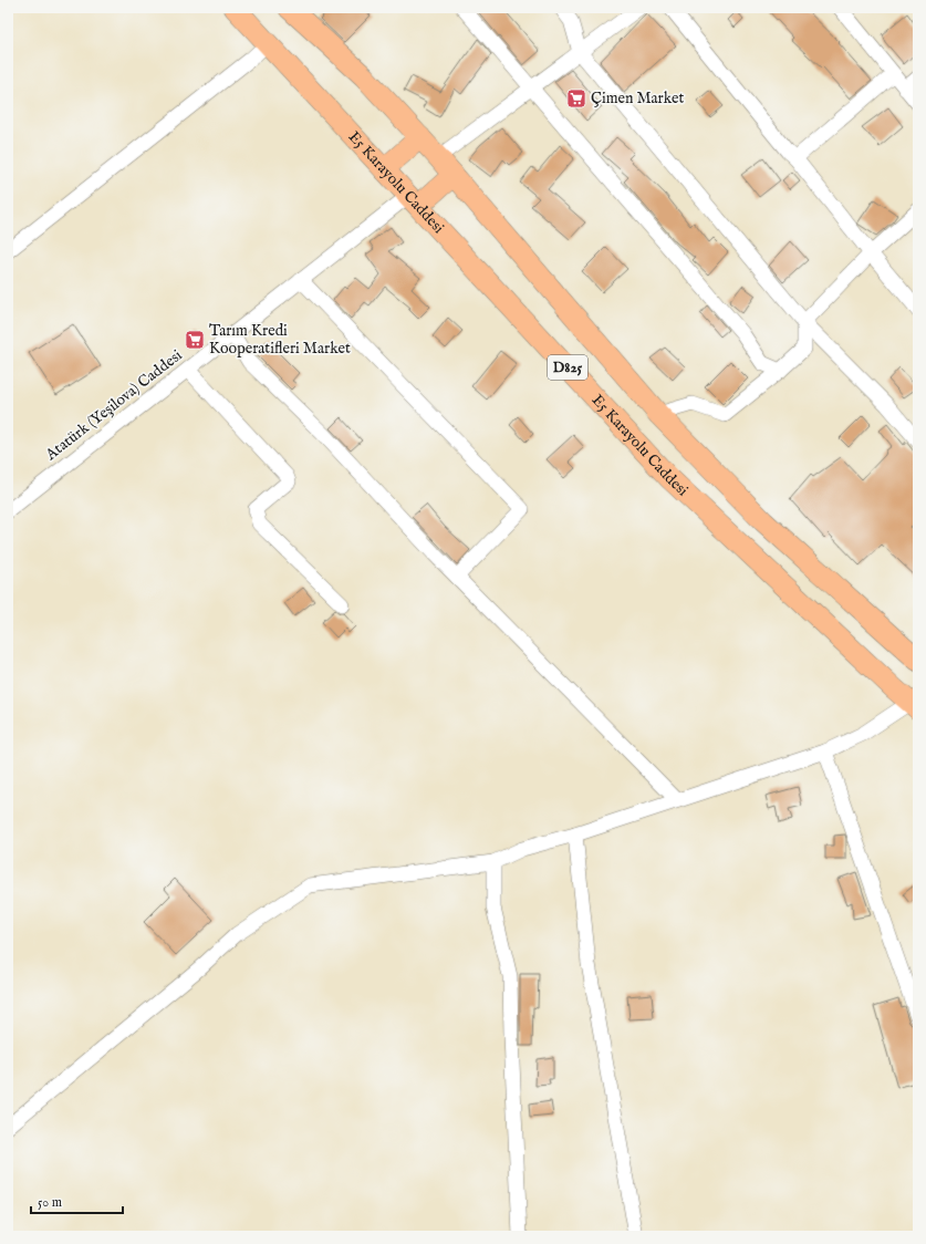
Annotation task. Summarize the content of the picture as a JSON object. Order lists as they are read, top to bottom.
{
  "streets": {
    "highway": ["E5 Karayolu Caddesi", "D825"],
    "street": ["Atatürk (Yeşilova) Caddesi"]
  },
  "crossings": [
    ["E5 Karayolu Caddesi", "Atatürk (Yeşilova) Caddesi"]
  ],
  "places": {
    "supermarket": ["Çimen Market", "Tarım Kredi Kooperatifleri Market"]
  },
  "scale_bar": "50 m"
}
